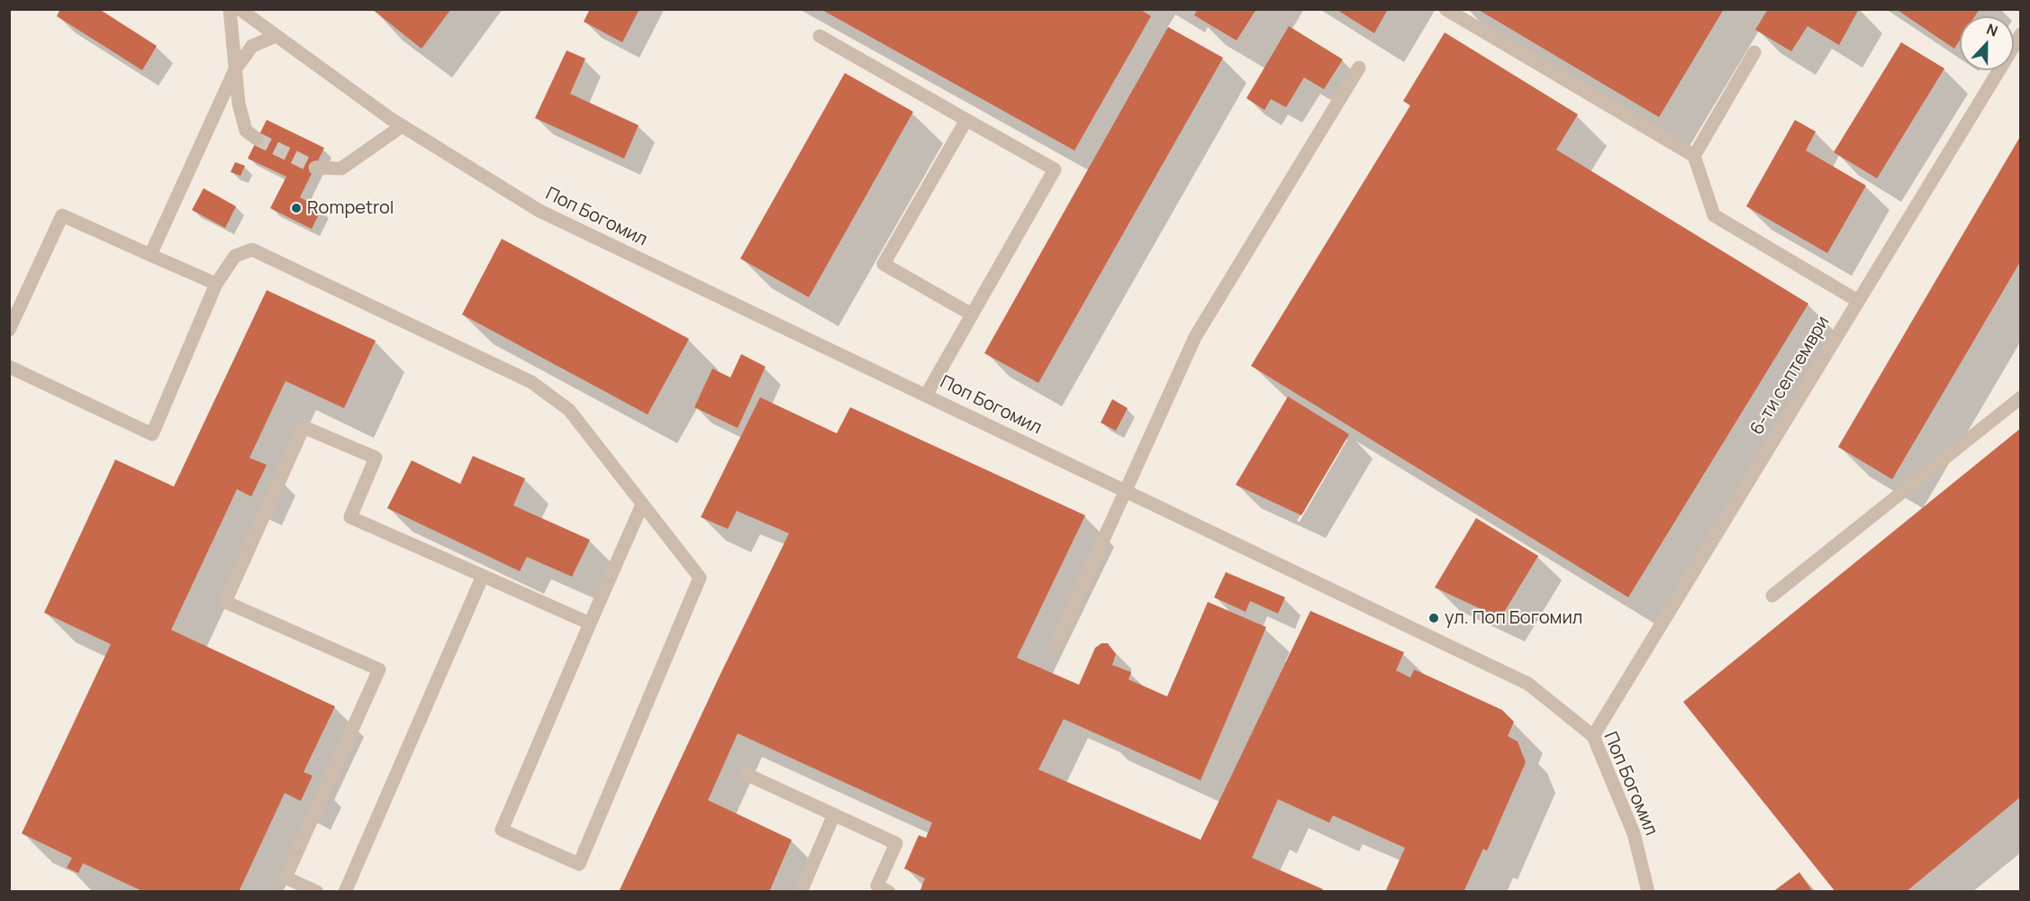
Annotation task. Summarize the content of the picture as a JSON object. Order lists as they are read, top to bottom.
{
  "streets": {
    "street": ["Поп Богомил", "6-ти септември"]
  },
  "crossings": [
    ["Поп Богомил", "6-ти септември"]
  ],
  "places": ["Rompetrol", "ул. Поп Богомил"],
  "north": "top"
}
